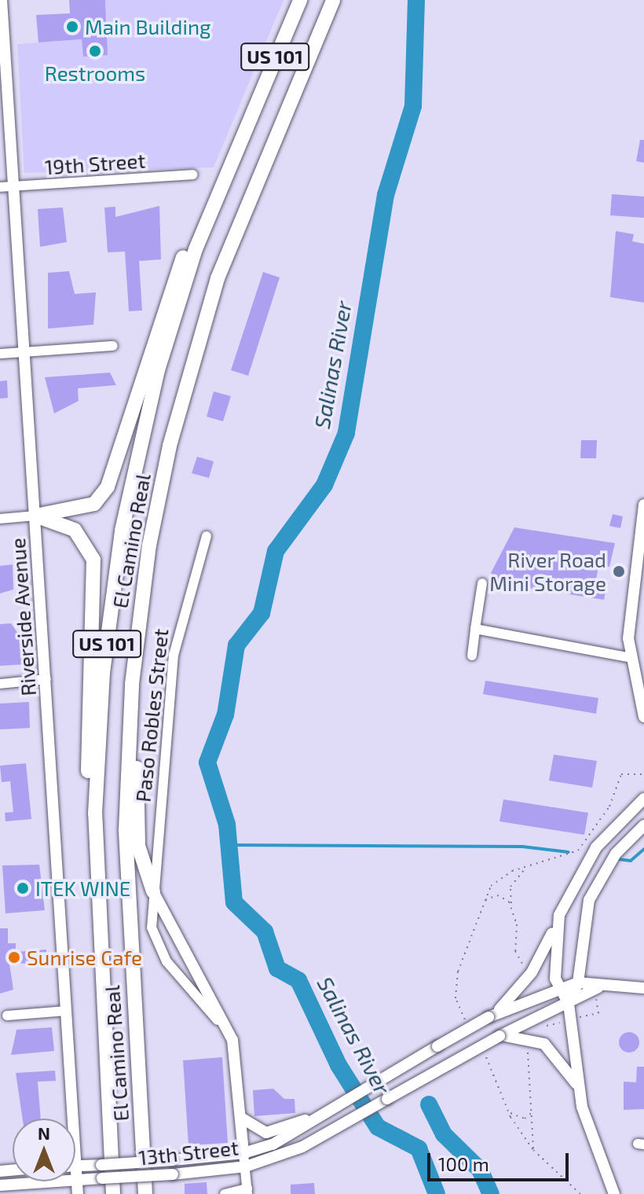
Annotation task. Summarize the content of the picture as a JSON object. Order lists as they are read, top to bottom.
{
  "streets": {
    "highway": ["US 101", "El Camino Real"],
    "main road": ["Riverside Avenue", "Paso Robles Street", "13th Street"],
    "street": ["19th Street"]
  },
  "crossings": [
    ["19th Street", "Riverside Avenue"],
    ["Riverside Avenue", "13th Street"],
    ["Paso Robles Street", "13th Street"]
  ],
  "water": ["Salinas River"],
  "places": [
    "Main Building",
    "Restrooms",
    "River Road Mini Storage",
    "ITEK WINE",
    "Sunrise Cafe"
  ],
  "scale_bar": "100 m",
  "north": "top"
}
